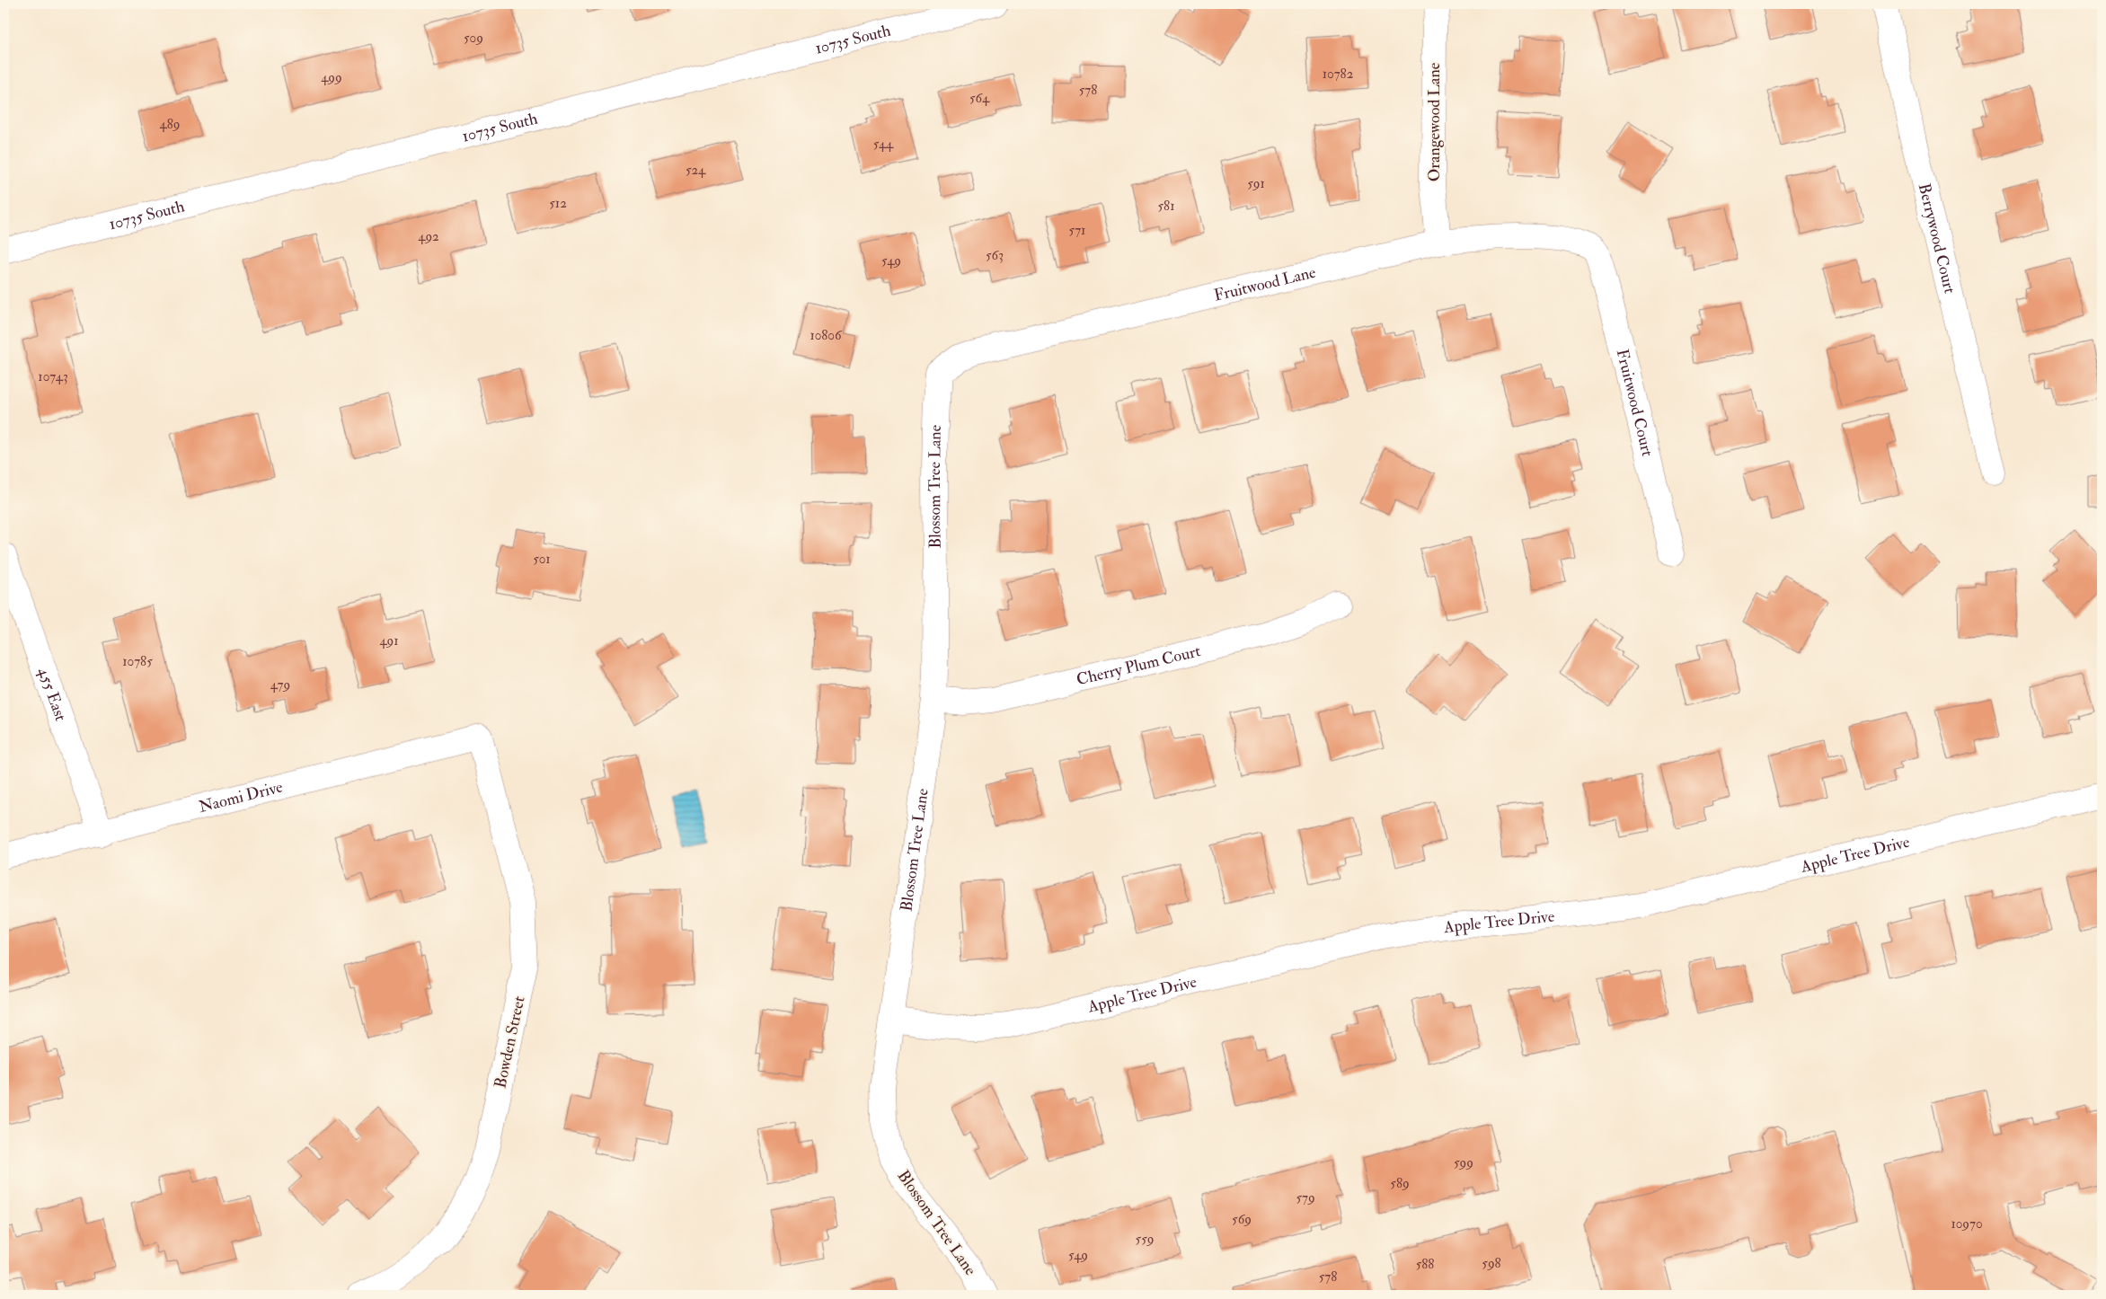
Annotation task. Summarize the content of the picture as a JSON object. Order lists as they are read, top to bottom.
{
  "streets": {
    "street": [
      "10735 South",
      "Orangewood Lane",
      "Berrywood Court",
      "Fruitwood Lane",
      "Fruitwood Court",
      "Blossom Tree Lane",
      "Cherry Plum Court",
      "455 East",
      "Naomi Drive",
      "Apple Tree Drive",
      "Bowden Street"
    ]
  },
  "crossings": [
    ["Orangewood Lane", "Fruitwood Lane"],
    ["Fruitwood Lane", "Fruitwood Court"],
    ["Fruitwood Lane", "Blossom Tree Lane"],
    ["Blossom Tree Lane", "Cherry Plum Court"],
    ["Blossom Tree Lane", "Apple Tree Drive"],
    ["455 East", "Naomi Drive"],
    ["Naomi Drive", "Bowden Street"]
  ],
  "house_numbers": [
    "509",
    "10782",
    "499",
    "578",
    "564",
    "489",
    "544",
    "524",
    "591",
    "512",
    "581",
    "571",
    "492",
    "563",
    "549",
    "10806",
    "10743",
    "501",
    "491",
    "10785",
    "479",
    "599",
    "589",
    "579",
    "569",
    "10970",
    "559",
    "549",
    "598",
    "588",
    "578"
  ]
}
